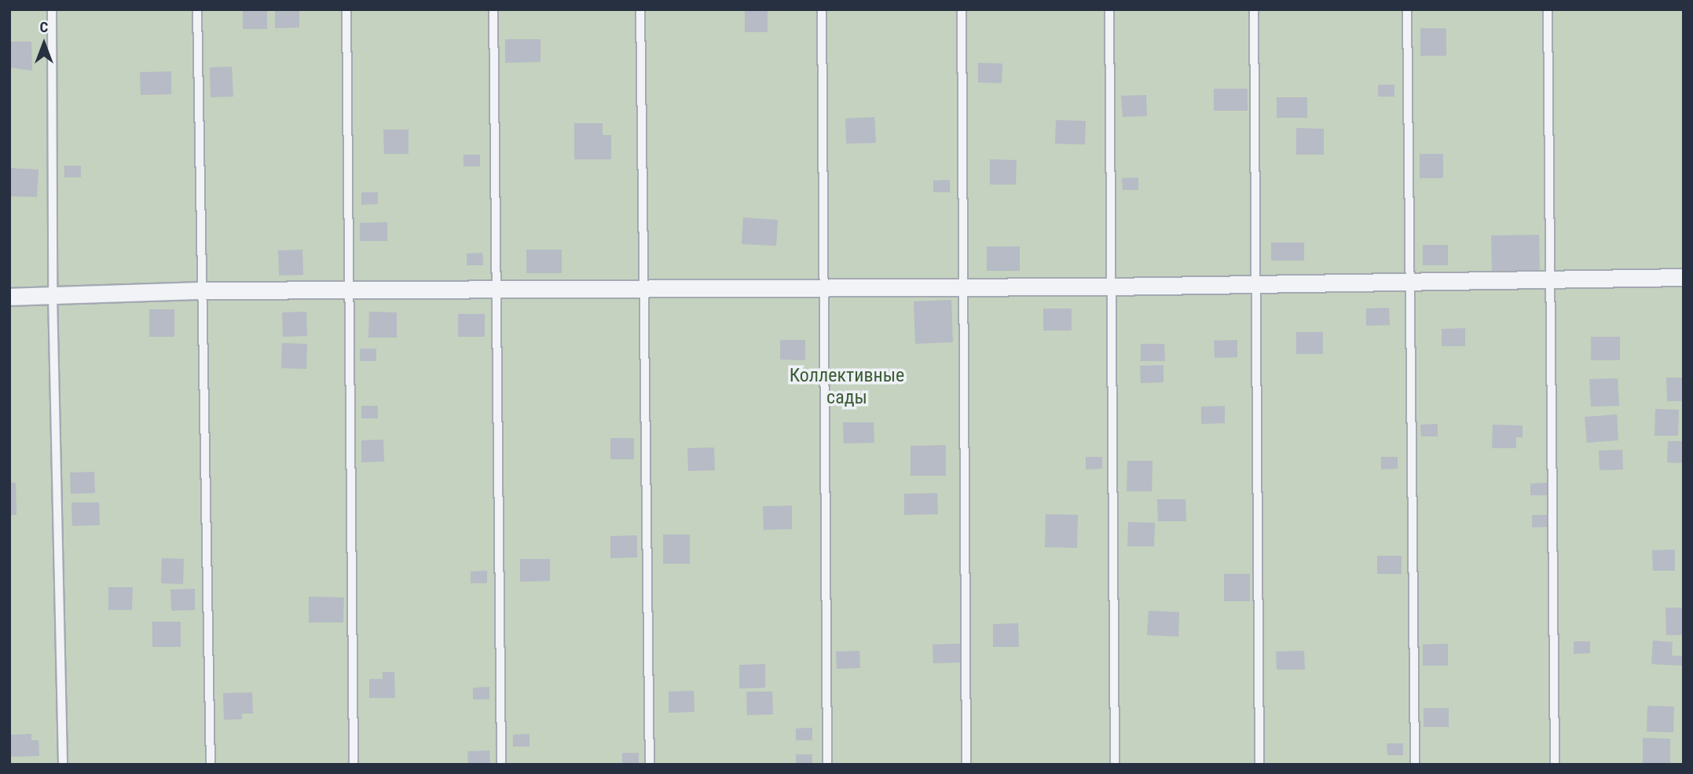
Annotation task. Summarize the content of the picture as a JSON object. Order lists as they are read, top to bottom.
{
  "parks": ["Коллективные сады"],
  "north": "top"
}
